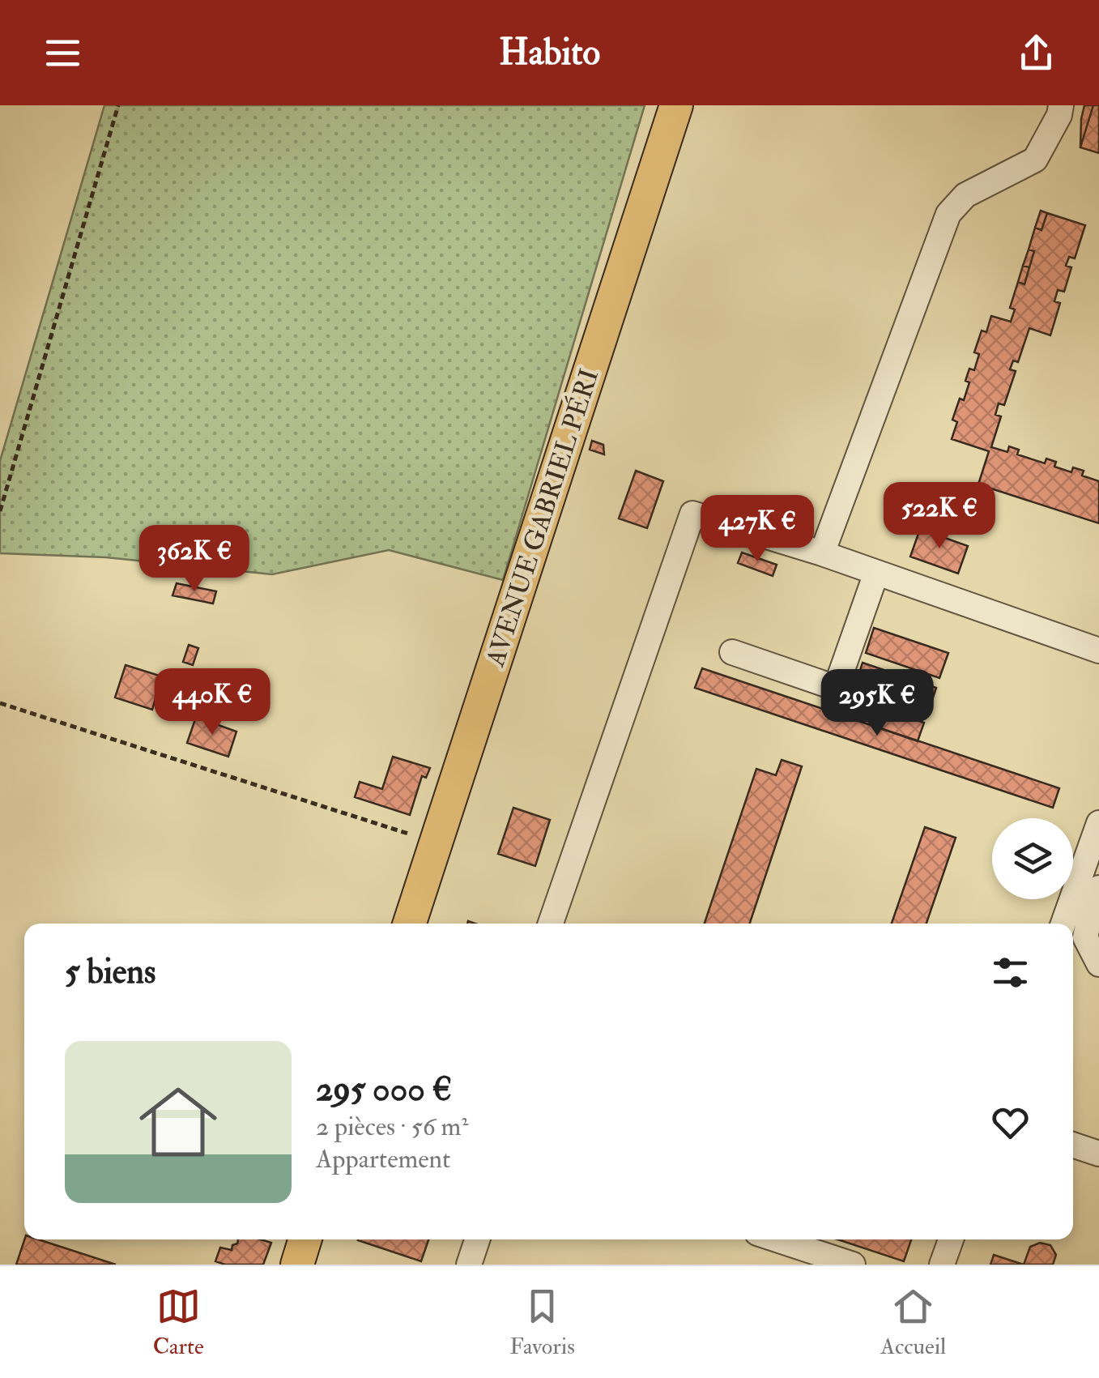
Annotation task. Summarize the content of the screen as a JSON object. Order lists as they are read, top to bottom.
{
  "streets": {
    "main road": ["AVENUE GABRIEL PÉRI"]
  },
  "page": {
    "header": "Habito",
    "price": [
      "522K €",
      "427K €",
      "362K €",
      "440K €",
      "295K €"
    ],
    "heading": "5 biens",
    "list": [
      {
        "name": "295 000 €",
        "note": "2 pièces · 56 m² · Appartement"
      }
    ],
    "tabs": ["Carte", "Favoris", "Accueil"]
  }
}
